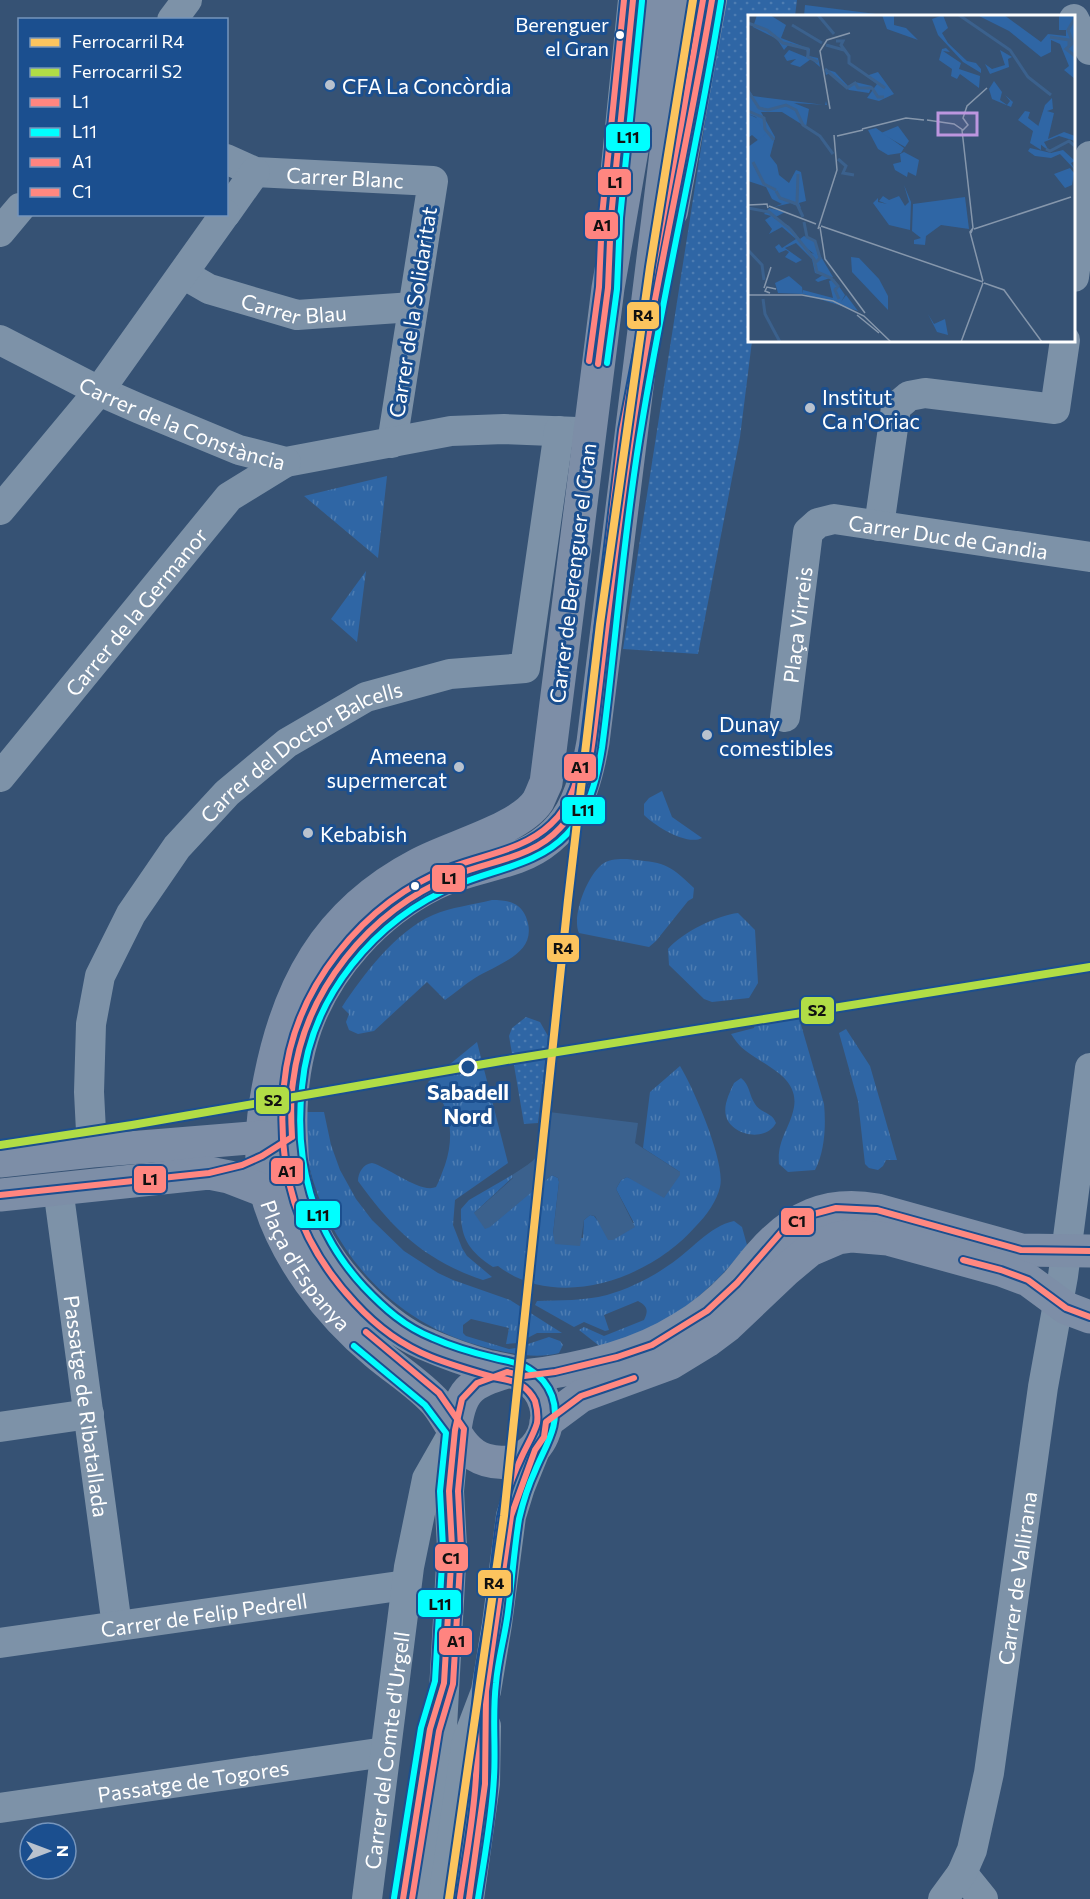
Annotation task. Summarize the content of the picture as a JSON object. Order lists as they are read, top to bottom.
{
  "streets": {
    "main road": ["Carrer de Berenguer el Gran", "Plaça d'Espanya"],
    "street": [
      "Carrer Blanc",
      "Carrer Blau",
      "Carrer de la Solidaritat",
      "Carrer de la Constància",
      "Carrer Duc de Gandia",
      "Carrer de la Germanor",
      "Plaça Virreis",
      "Carrer del Doctor Balcells",
      "Passatge de Ribatallada",
      "Carrer de Vallirana",
      "Carrer de Felip Pedrell",
      "Carrer del Comte d'Urgell",
      "Passatge de Togores"
    ]
  },
  "crossings": [
    ["Carrer Blanc", "Carrer de la Solidaritat"],
    ["Carrer Blau", "Carrer de la Solidaritat"],
    ["Carrer de la Solidaritat", "Carrer de la Constància"],
    ["Carrer de la Constància", "Carrer de Berenguer el Gran"],
    ["Carrer de la Constància", "Carrer de la Germanor"],
    ["Carrer de la Constància", "Carrer del Doctor Balcells"],
    ["Carrer Duc de Gandia", "Plaça Virreis"],
    ["Carrer de Berenguer el Gran", "Carrer del Doctor Balcells"],
    ["Carrer de Berenguer el Gran", "Plaça d'Espanya"],
    ["Plaça d'Espanya", "Carrer de Vallirana"],
    ["Plaça d'Espanya", "Carrer del Comte d'Urgell"],
    ["Passatge de Ribatallada", "Carrer de Felip Pedrell"],
    ["Carrer de Felip Pedrell", "Carrer del Comte d'Urgell"],
    ["Carrer del Comte d'Urgell", "Passatge de Togores"]
  ],
  "places": [
    "Berenguer el Gran",
    "CFA La Concòrdia",
    "Institut Ca n'Oriac",
    "Dunay comestibles",
    "Ameena supermercat",
    "Kebabish",
    "Sabadell Nord"
  ],
  "lines": [
    "rail line R4",
    "transit line L1",
    "transit line A1",
    "transit line L11",
    "rail line S2",
    "transit line C1"
  ],
  "legend": [
    "Ferrocarril R4",
    "Ferrocarril S2",
    "L1",
    "L11",
    "A1",
    "C1"
  ],
  "north": "right"
}
